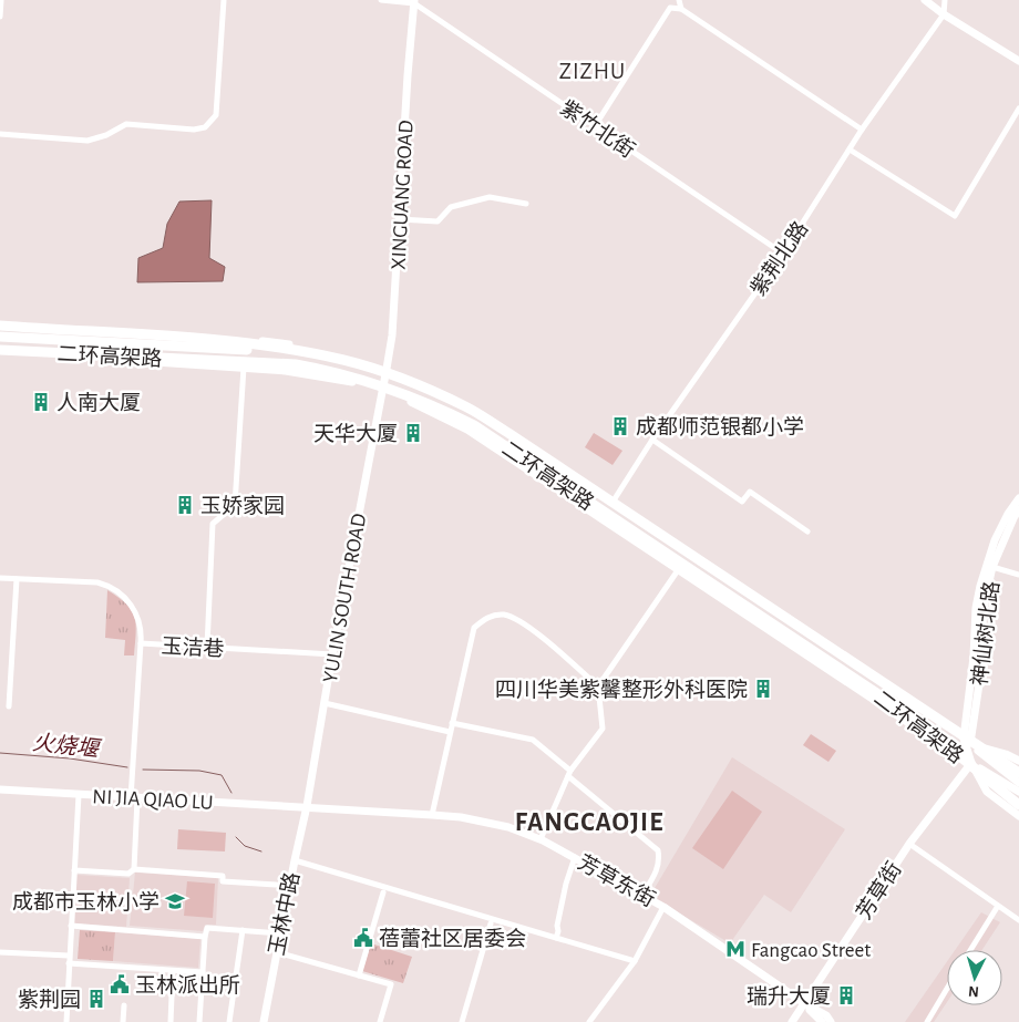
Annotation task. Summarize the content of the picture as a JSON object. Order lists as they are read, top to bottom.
{
  "streets": {
    "highway": ["二环高架路"],
    "main road": [
      "XINGUANG ROAD",
      "YULIN SOUTH ROAD",
      "神仙树北路",
      "NI JIA QIAO LU",
      "芳草东街",
      "芳草街",
      "玉林中路"
    ],
    "street": ["紫竹北街", "紫荆北路", "玉洁巷"]
  },
  "crossings": [
    ["紫竹北街", "XINGUANG ROAD"],
    ["紫竹北街", "紫荆北路"],
    ["XINGUANG ROAD", "YULIN SOUTH ROAD"],
    ["YULIN SOUTH ROAD", "玉洁巷"],
    ["YULIN SOUTH ROAD", "NI JIA QIAO LU"],
    ["YULIN SOUTH ROAD", "芳草东街"],
    ["YULIN SOUTH ROAD", "玉林中路"],
    ["神仙树北路", "芳草街"],
    ["玉洁巷", "NI JIA QIAO LU"],
    ["NI JIA QIAO LU", "芳草东街"],
    ["NI JIA QIAO LU", "玉林中路"],
    ["芳草东街", "芳草街"],
    ["芳草东街", "玉林中路"]
  ],
  "districts": ["ZIZHU", "FANGCAOJIE"],
  "water": ["火烧堰"],
  "places": {
    "building": [
      "人南大厦",
      "成都师范银都小学",
      "天华大厦",
      "玉娇家园",
      "四川华美紫馨整形外科医院",
      "瑞升大厦",
      "紫荆园"
    ],
    "school or university": ["成都市玉林小学"],
    "public building": ["蓓蕾社区居委会", "玉林派出所"],
    "metro station": ["Fangcao Street"]
  },
  "north": "bottom"
}
